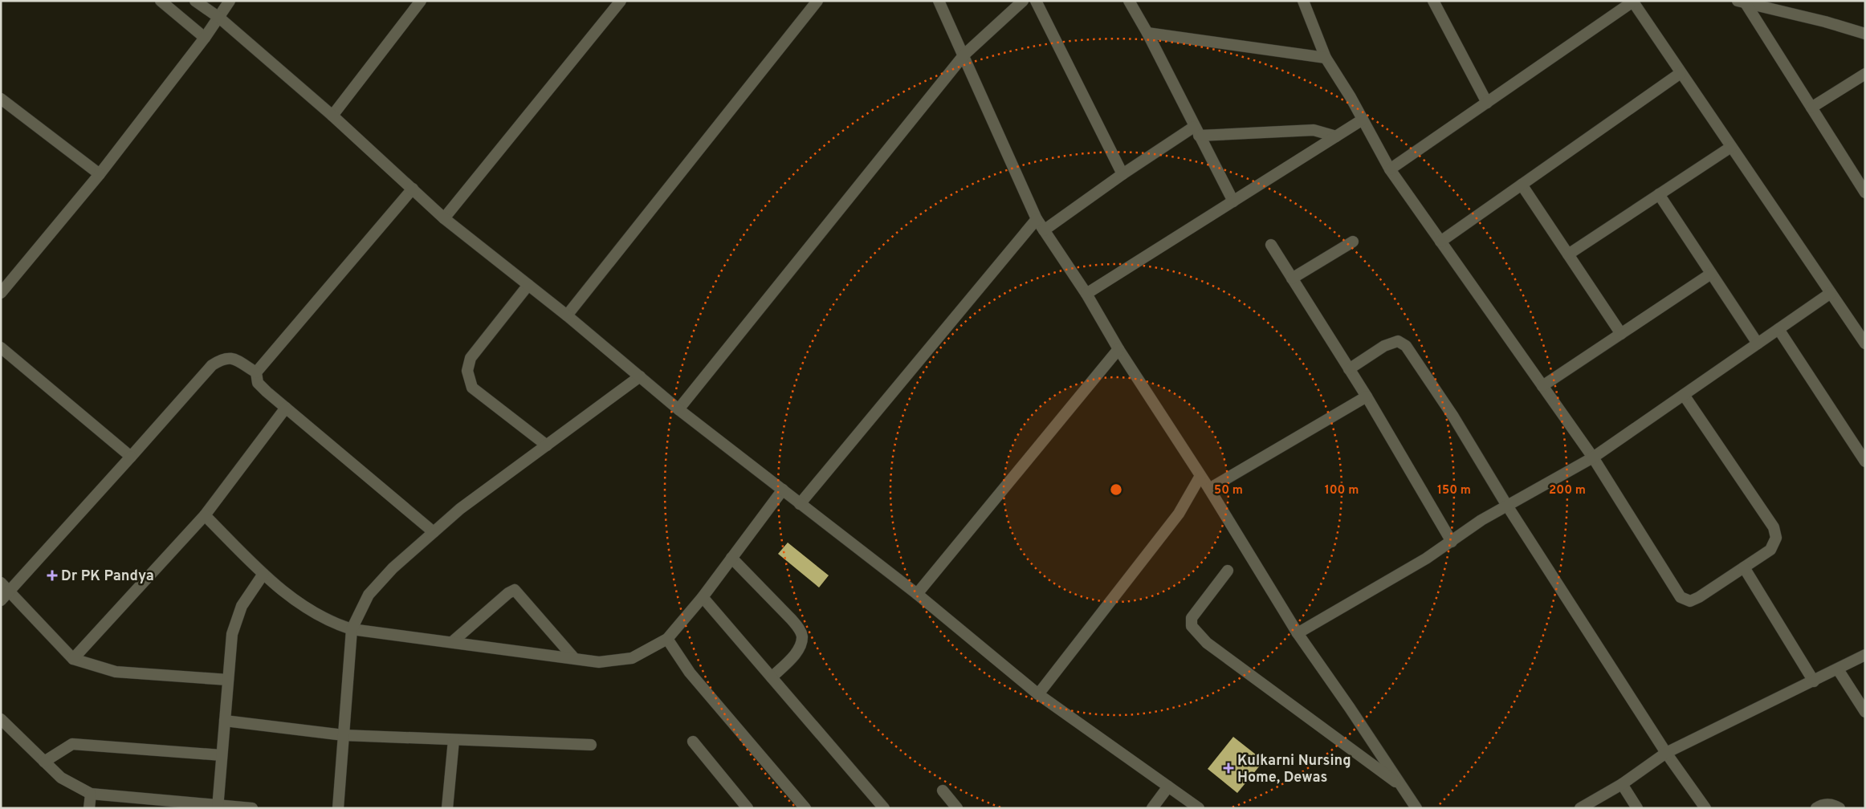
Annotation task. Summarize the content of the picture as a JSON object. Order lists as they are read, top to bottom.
{
  "places": {
    "health": ["Dr PK Pandya", "Kulkarni Nursing Home, Dewas"]
  },
  "rings": [
    "50 m",
    "100 m",
    "150 m",
    "200 m"
  ]
}
